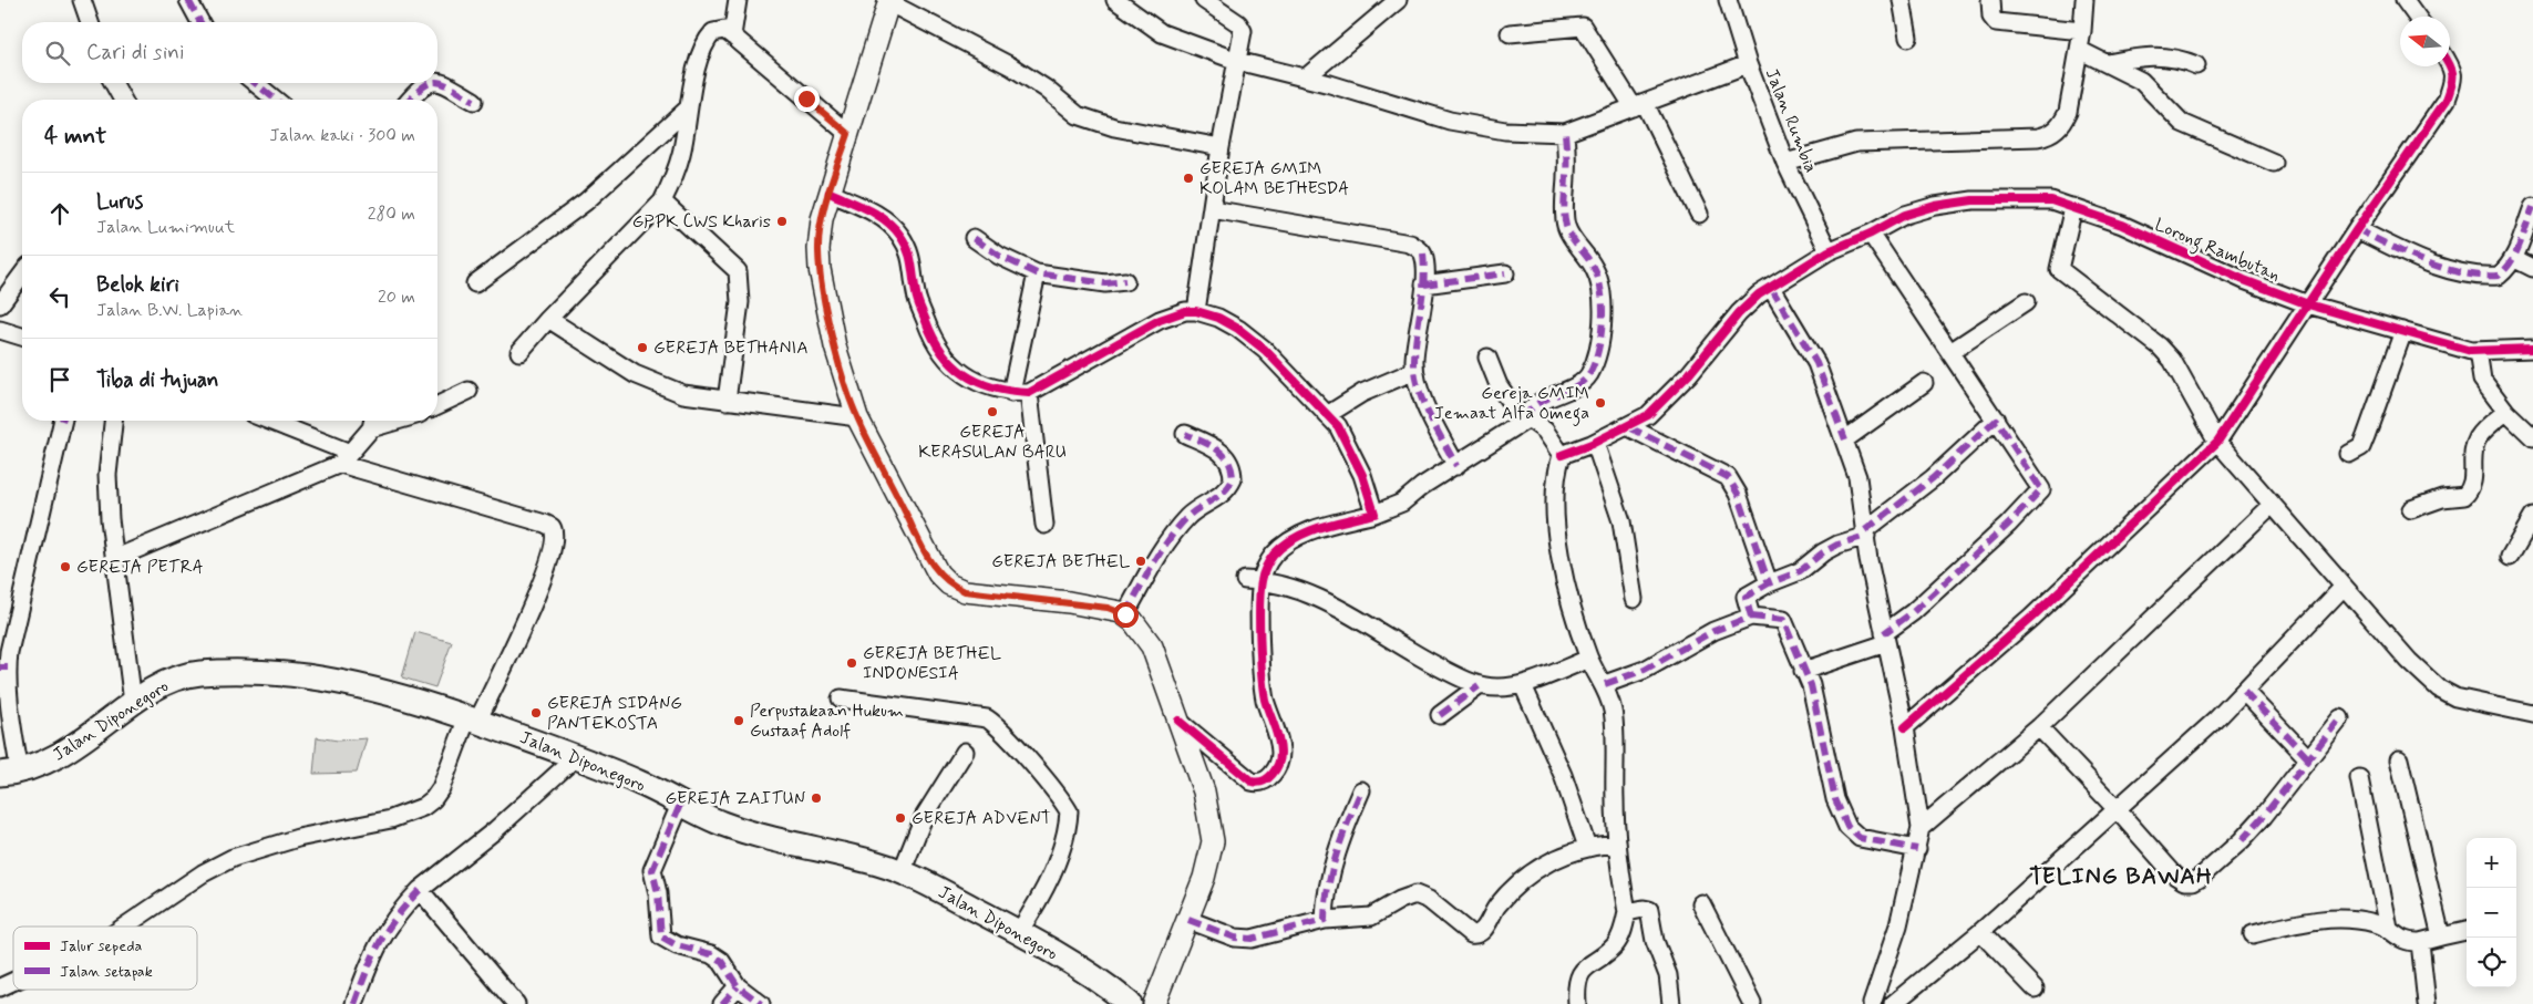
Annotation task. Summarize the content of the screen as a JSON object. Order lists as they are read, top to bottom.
{
  "streets": {
    "main road": ["Jalan Diponegoro"],
    "street": ["Jalan Rumbia", "Lorong Rambutan"]
  },
  "crossings": [
    ["Jalan Rumbia", "Lorong Rambutan"]
  ],
  "districts": ["TELING BAWAH"],
  "places": [
    "GEREJA GMIM KOLAM BETHESDA",
    "GPPK CWS Kharis",
    "GEREJA BETHANIA",
    "Gereja GMIM Jemaat Alfa Omega",
    "GEREJA KERASULAN BARU",
    "GEREJA BETHEL",
    "GEREJA PETRA",
    "GEREJA BETHEL INDONESIA",
    "GEREJA SIDANG PANTEKOSTA",
    "Perpustakaan Hukum Gustaaf Adolf",
    "GEREJA ZAITUN",
    "GEREJA ADVENT"
  ],
  "legend": ["Jalur sepeda", "Jalan setapak"],
  "north": "left",
  "page": {
    "search": "Cari di sini",
    "heading": ["4 mnt", "Jalan kaki · 300 m"],
    "list": [
      ["Lurus", "Jalan Lumimuut", "280 m"],
      ["Belok kiri", "Jalan B.W. Lapian", "20 m"],
      "Tiba di tujuan"
    ],
    "map_buttons": ["+", "−"]
  }
}
